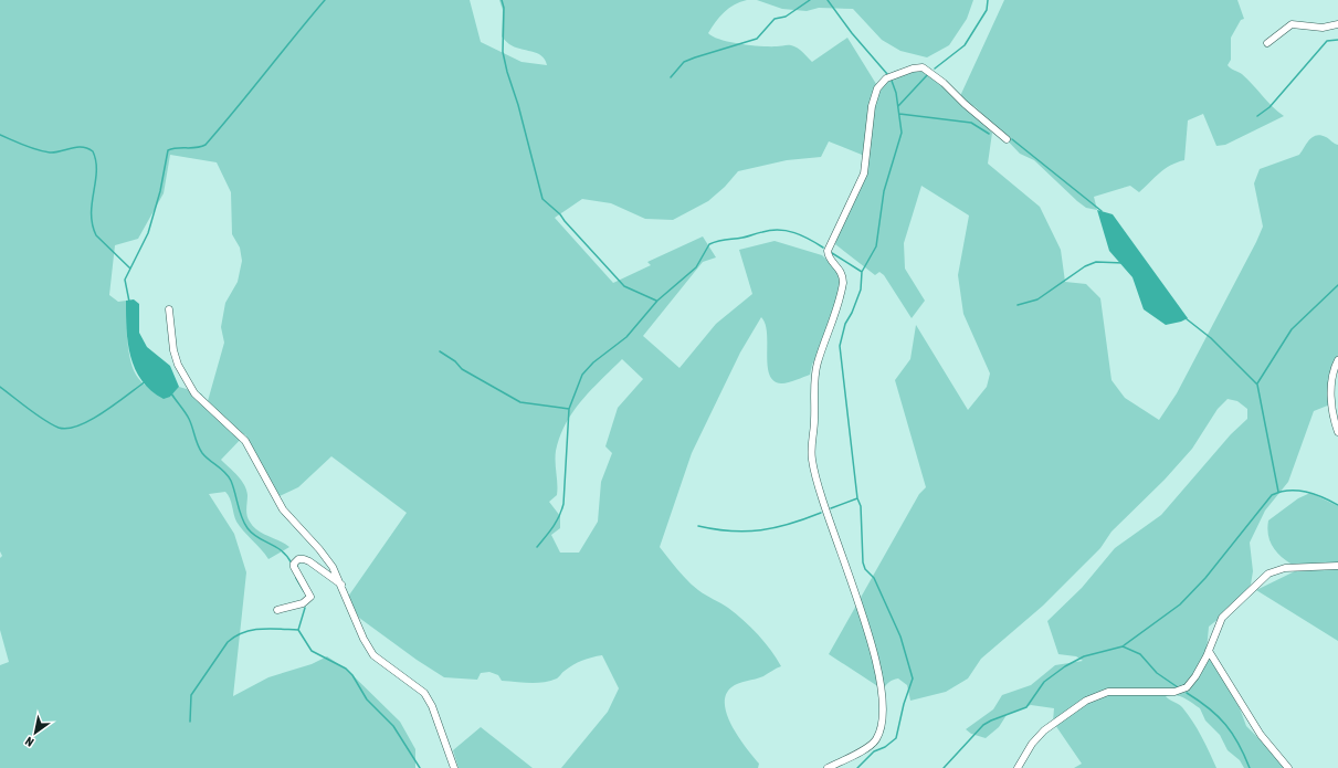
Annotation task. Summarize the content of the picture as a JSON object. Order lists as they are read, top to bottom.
{
  "north": "bottom left"
}
